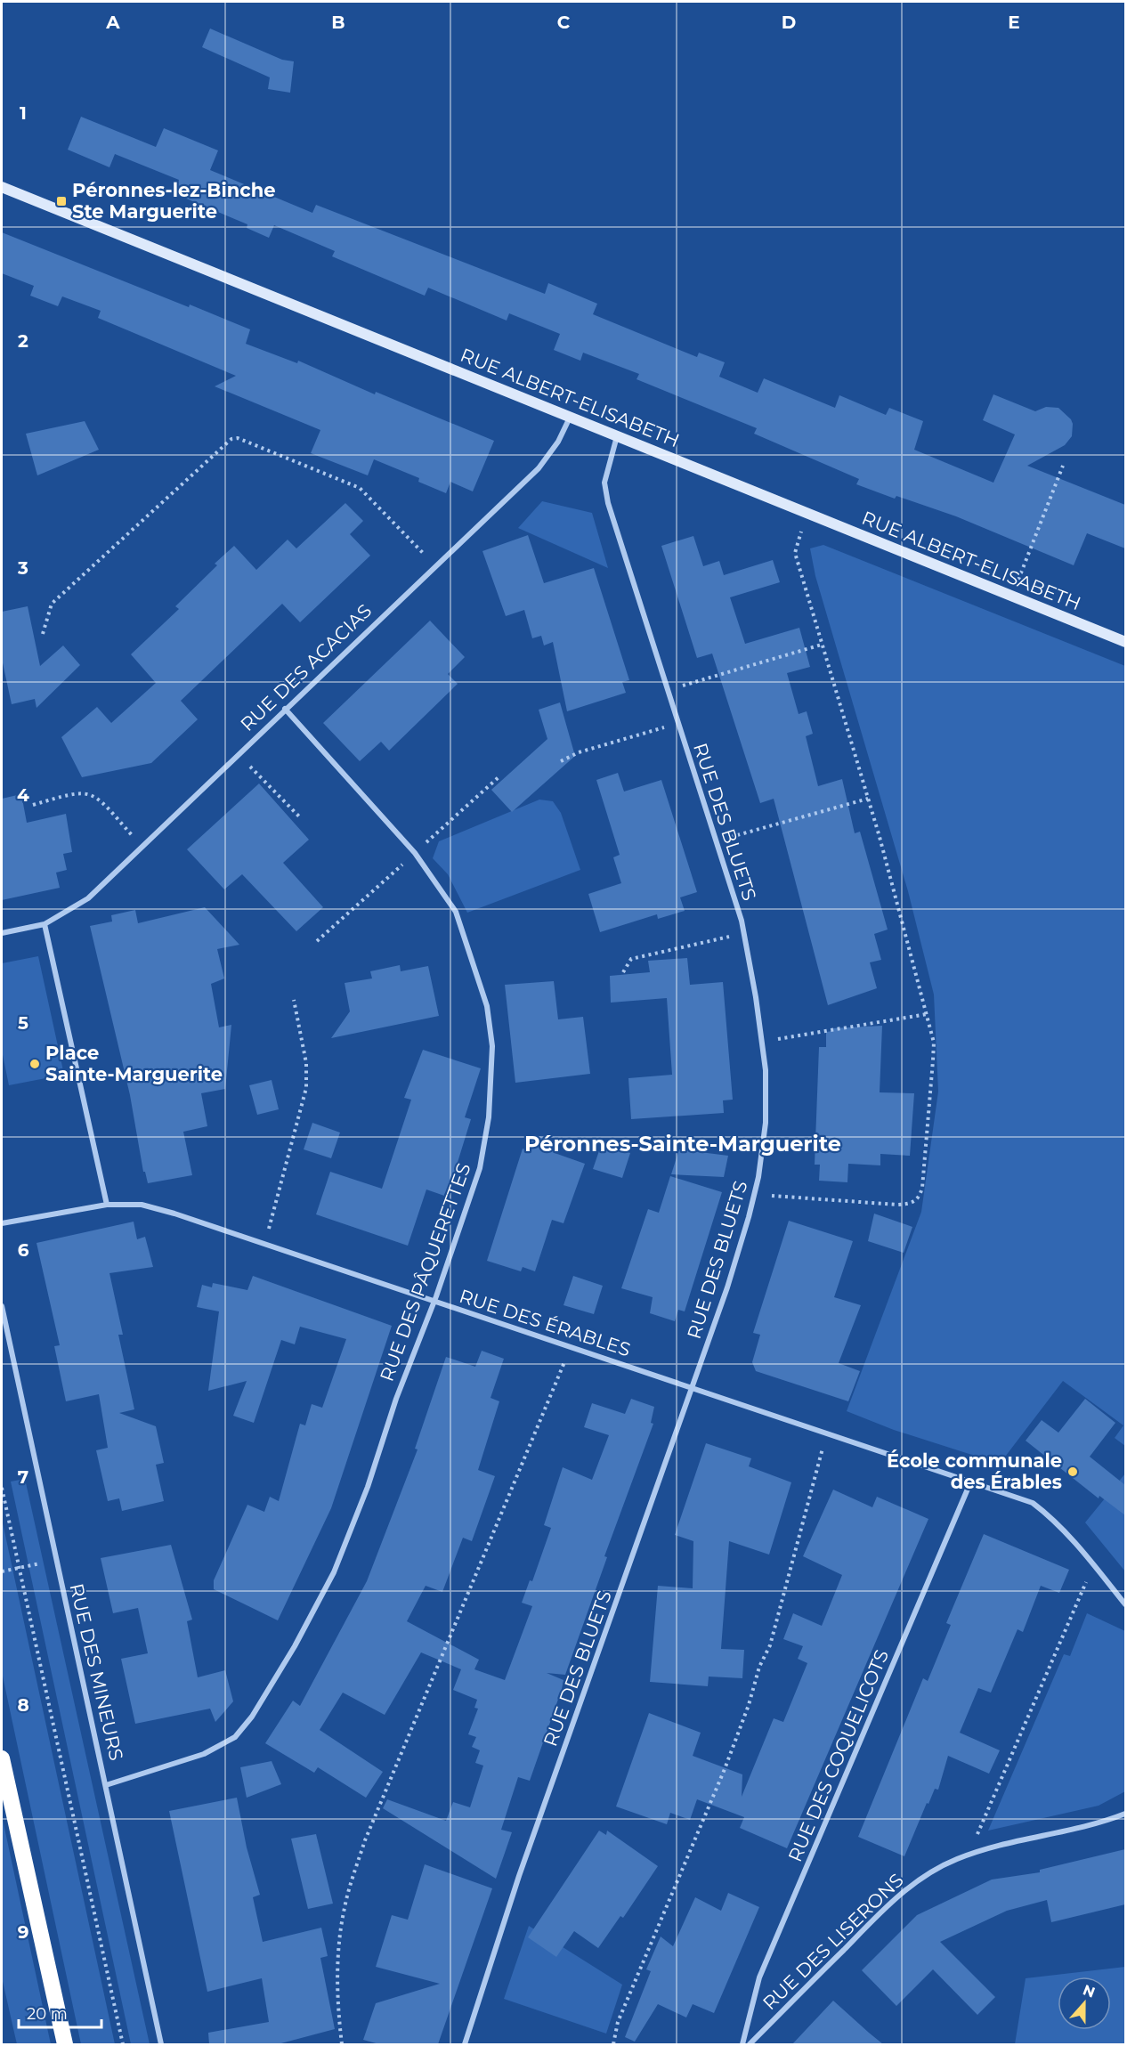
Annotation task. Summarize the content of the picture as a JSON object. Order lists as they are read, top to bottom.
{
  "streets": {
    "street": [
      "RUE ALBERT-ELISABETH",
      "RUE DES ACACIAS",
      "RUE DES BLUETS",
      "RUE DES PÂQUERETTES",
      "RUE DES ÉRABLES",
      "RUE DES MINEURS",
      "RUE DES COQUELICOTS",
      "RUE DES LISERONS"
    ]
  },
  "crossings": [
    ["RUE ALBERT-ELISABETH", "RUE DES ACACIAS"],
    ["RUE ALBERT-ELISABETH", "RUE DES BLUETS"],
    ["RUE DES ACACIAS", "RUE DES PÂQUERETTES"],
    ["RUE DES BLUETS", "RUE DES ÉRABLES"],
    ["RUE DES PÂQUERETTES", "RUE DES ÉRABLES"],
    ["RUE DES PÂQUERETTES", "RUE DES MINEURS"],
    ["RUE DES ÉRABLES", "RUE DES COQUELICOTS"]
  ],
  "districts": ["Péronnes-Sainte-Marguerite"],
  "places": {
    "transit": ["Péronnes-lez-Binche Ste Marguerite"],
    "other": ["Place Sainte-Marguerite", "École communale des Érables"]
  },
  "scale_bar": "20 m",
  "north": "top",
  "grid": {
    "columns": [
      "A",
      "B",
      "C",
      "D",
      "E"
    ],
    "rows": [
      "1",
      "2",
      "3",
      "4",
      "5",
      "6",
      "7",
      "8",
      "9"
    ]
  }
}
